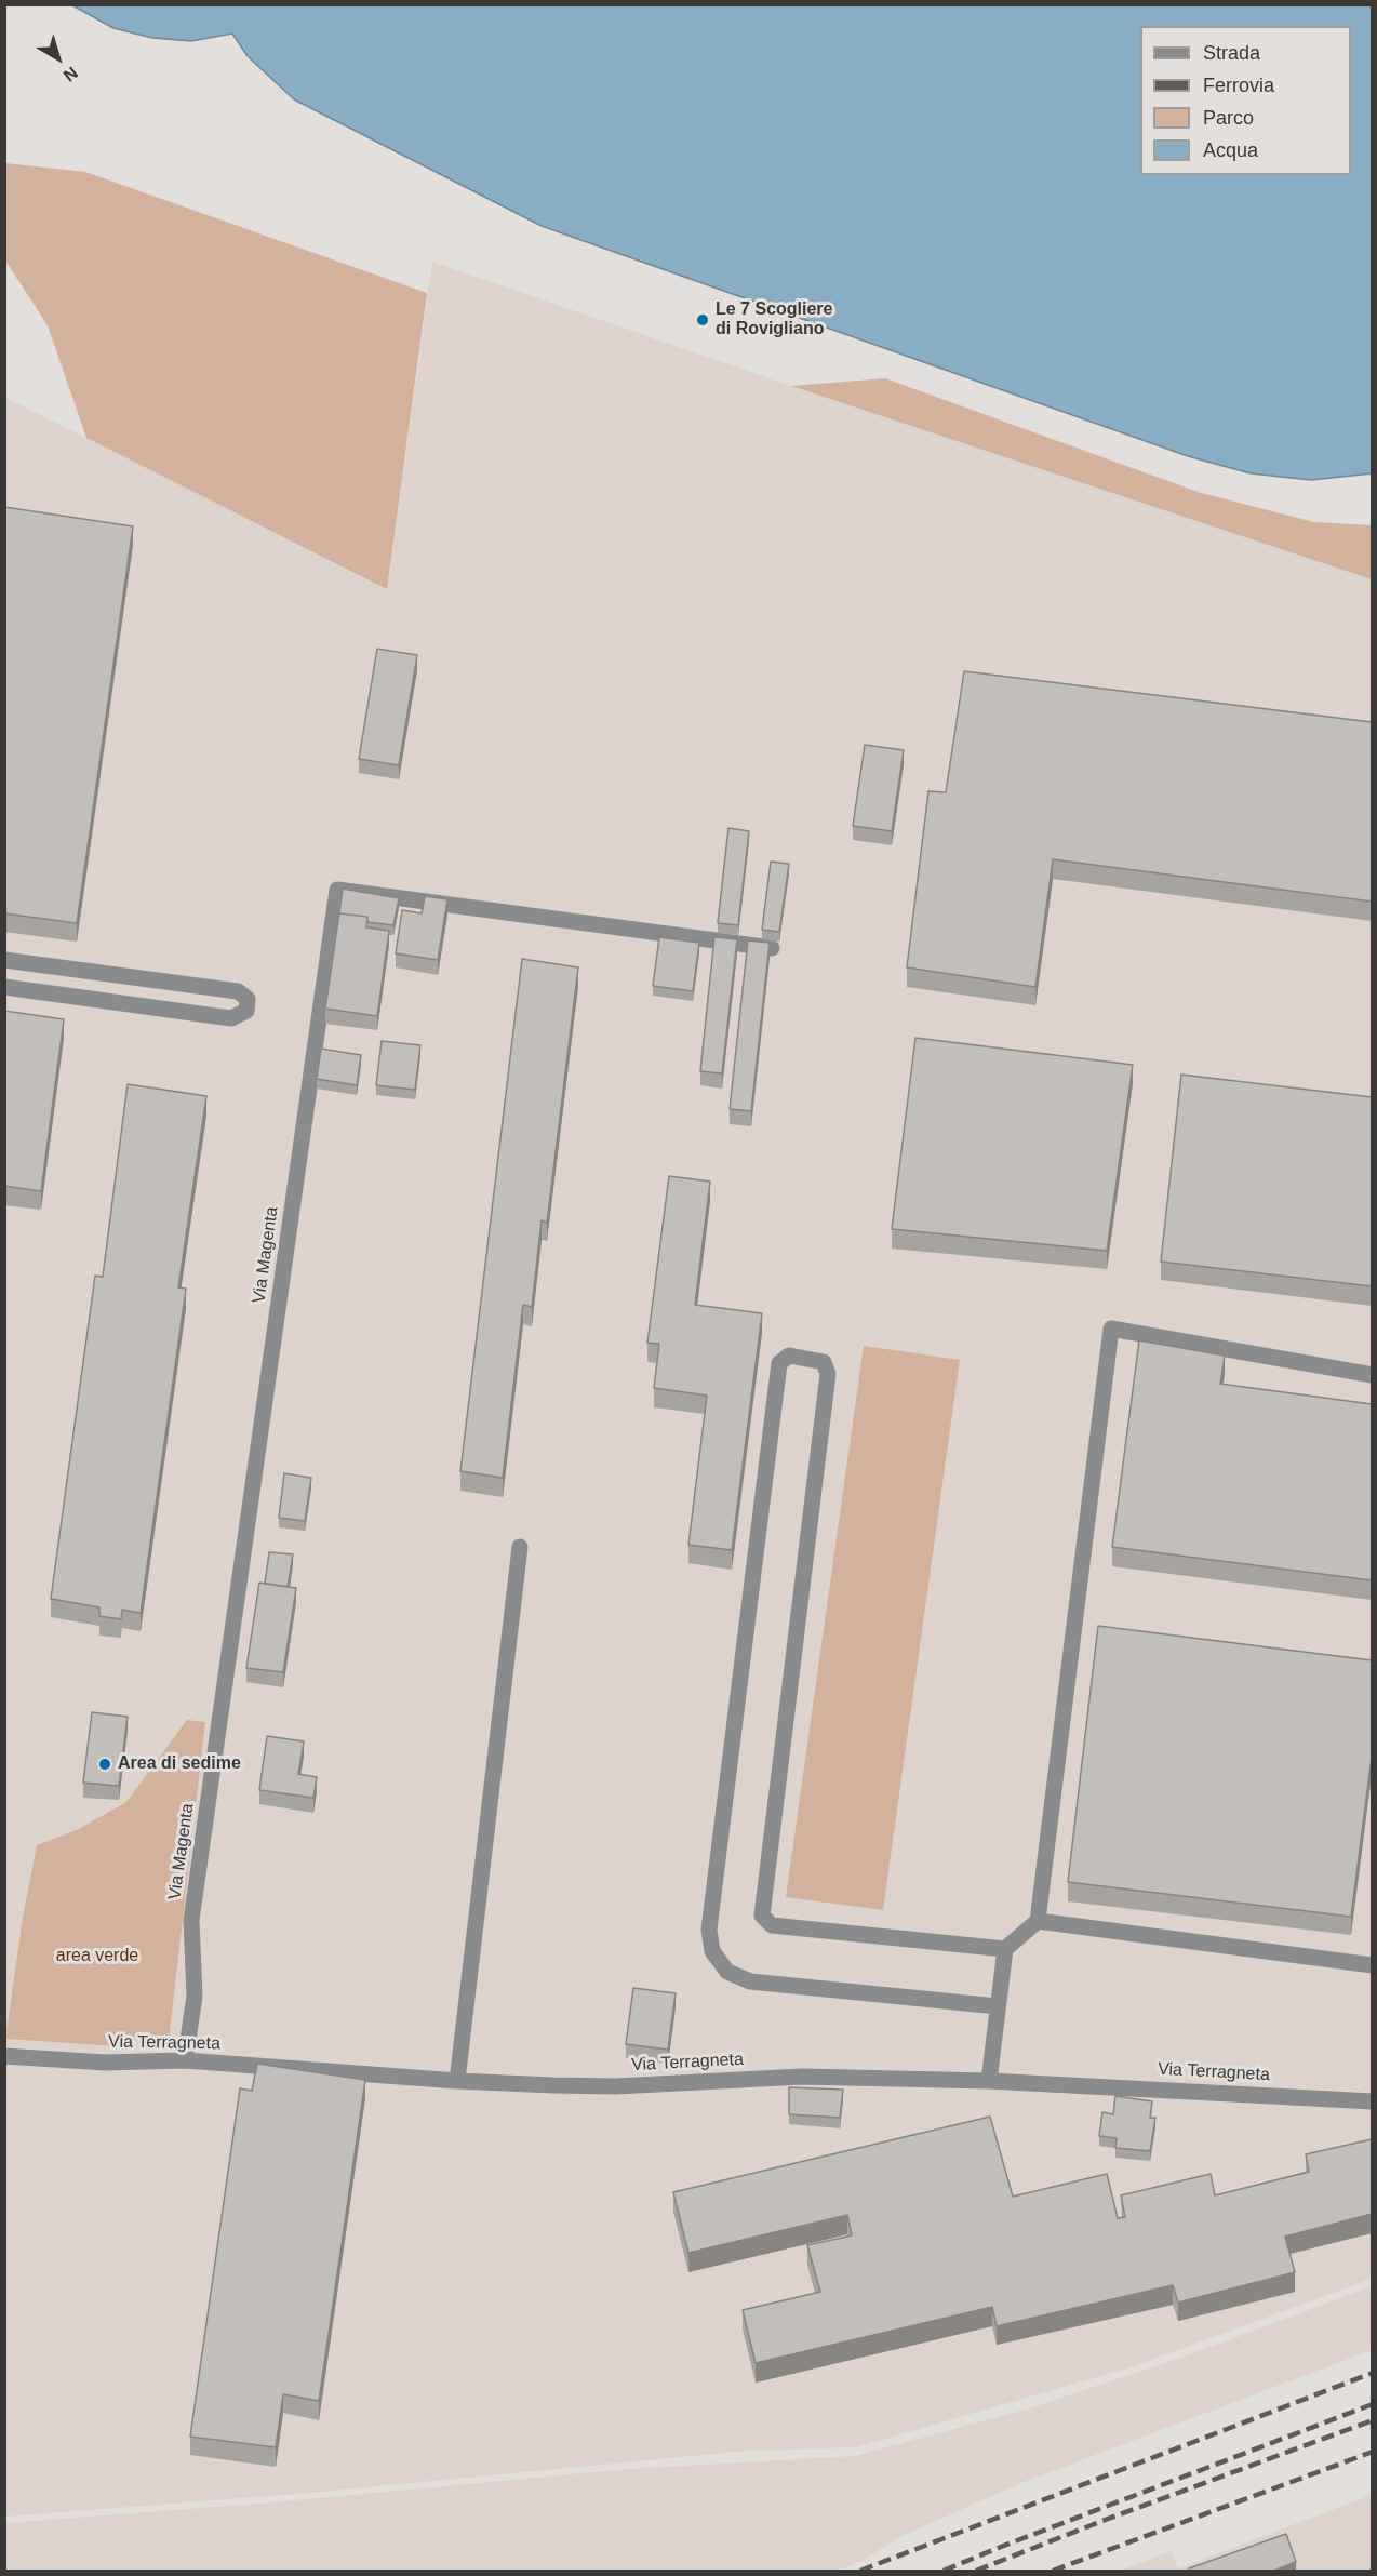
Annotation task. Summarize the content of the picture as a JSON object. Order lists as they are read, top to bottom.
{
  "streets": {
    "street": ["Via Magenta", "Via Terragneta"]
  },
  "crossings": [
    ["Via Magenta", "Via Terragneta"]
  ],
  "parks": ["area verde"],
  "places": ["Le 7 Scogliere di Rovigliano", "Area di sedime"],
  "legend": [
    "Strada",
    "Ferrovia",
    "Parco",
    "Acqua"
  ],
  "north": "bottom right"
}
